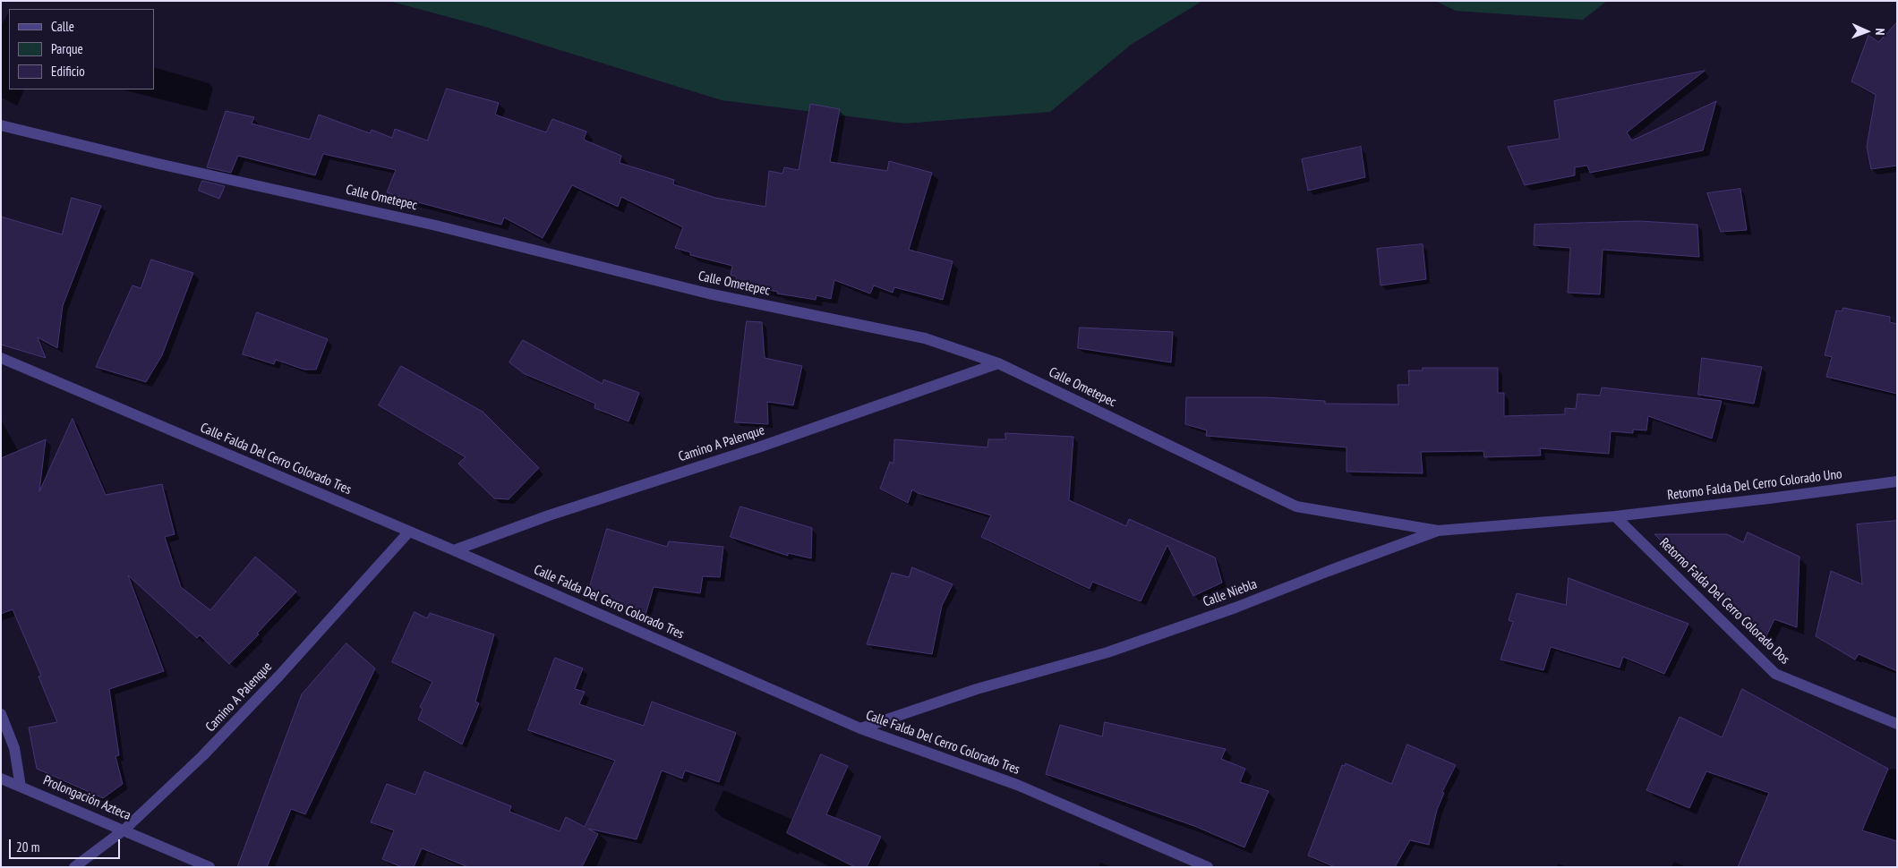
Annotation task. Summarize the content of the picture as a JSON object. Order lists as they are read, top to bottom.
{
  "streets": {
    "street": [
      "Calle Ometepec",
      "Camino A Palenque",
      "Calle Falda Del Cerro Colorado Tres",
      "Retorno Falda Del Cerro Colorado Uno",
      "Calle Niebla",
      "Retorno Falda Del Cerro Colorado Dos",
      "Prolongación Azteca"
    ]
  },
  "crossings": [
    ["Calle Ometepec", "Camino A Palenque"],
    ["Calle Ometepec", "Calle Niebla"],
    ["Camino A Palenque", "Calle Falda Del Cerro Colorado Tres"],
    ["Camino A Palenque", "Prolongación Azteca"],
    ["Calle Falda Del Cerro Colorado Tres", "Calle Niebla"],
    ["Retorno Falda Del Cerro Colorado Uno", "Calle Niebla"],
    ["Retorno Falda Del Cerro Colorado Uno", "Retorno Falda Del Cerro Colorado Dos"],
    ["Calle Niebla", "Retorno Falda Del Cerro Colorado Dos"]
  ],
  "legend": ["Calle", "Parque", "Edificio"],
  "scale_bar": "20 m",
  "north": "right"
}
